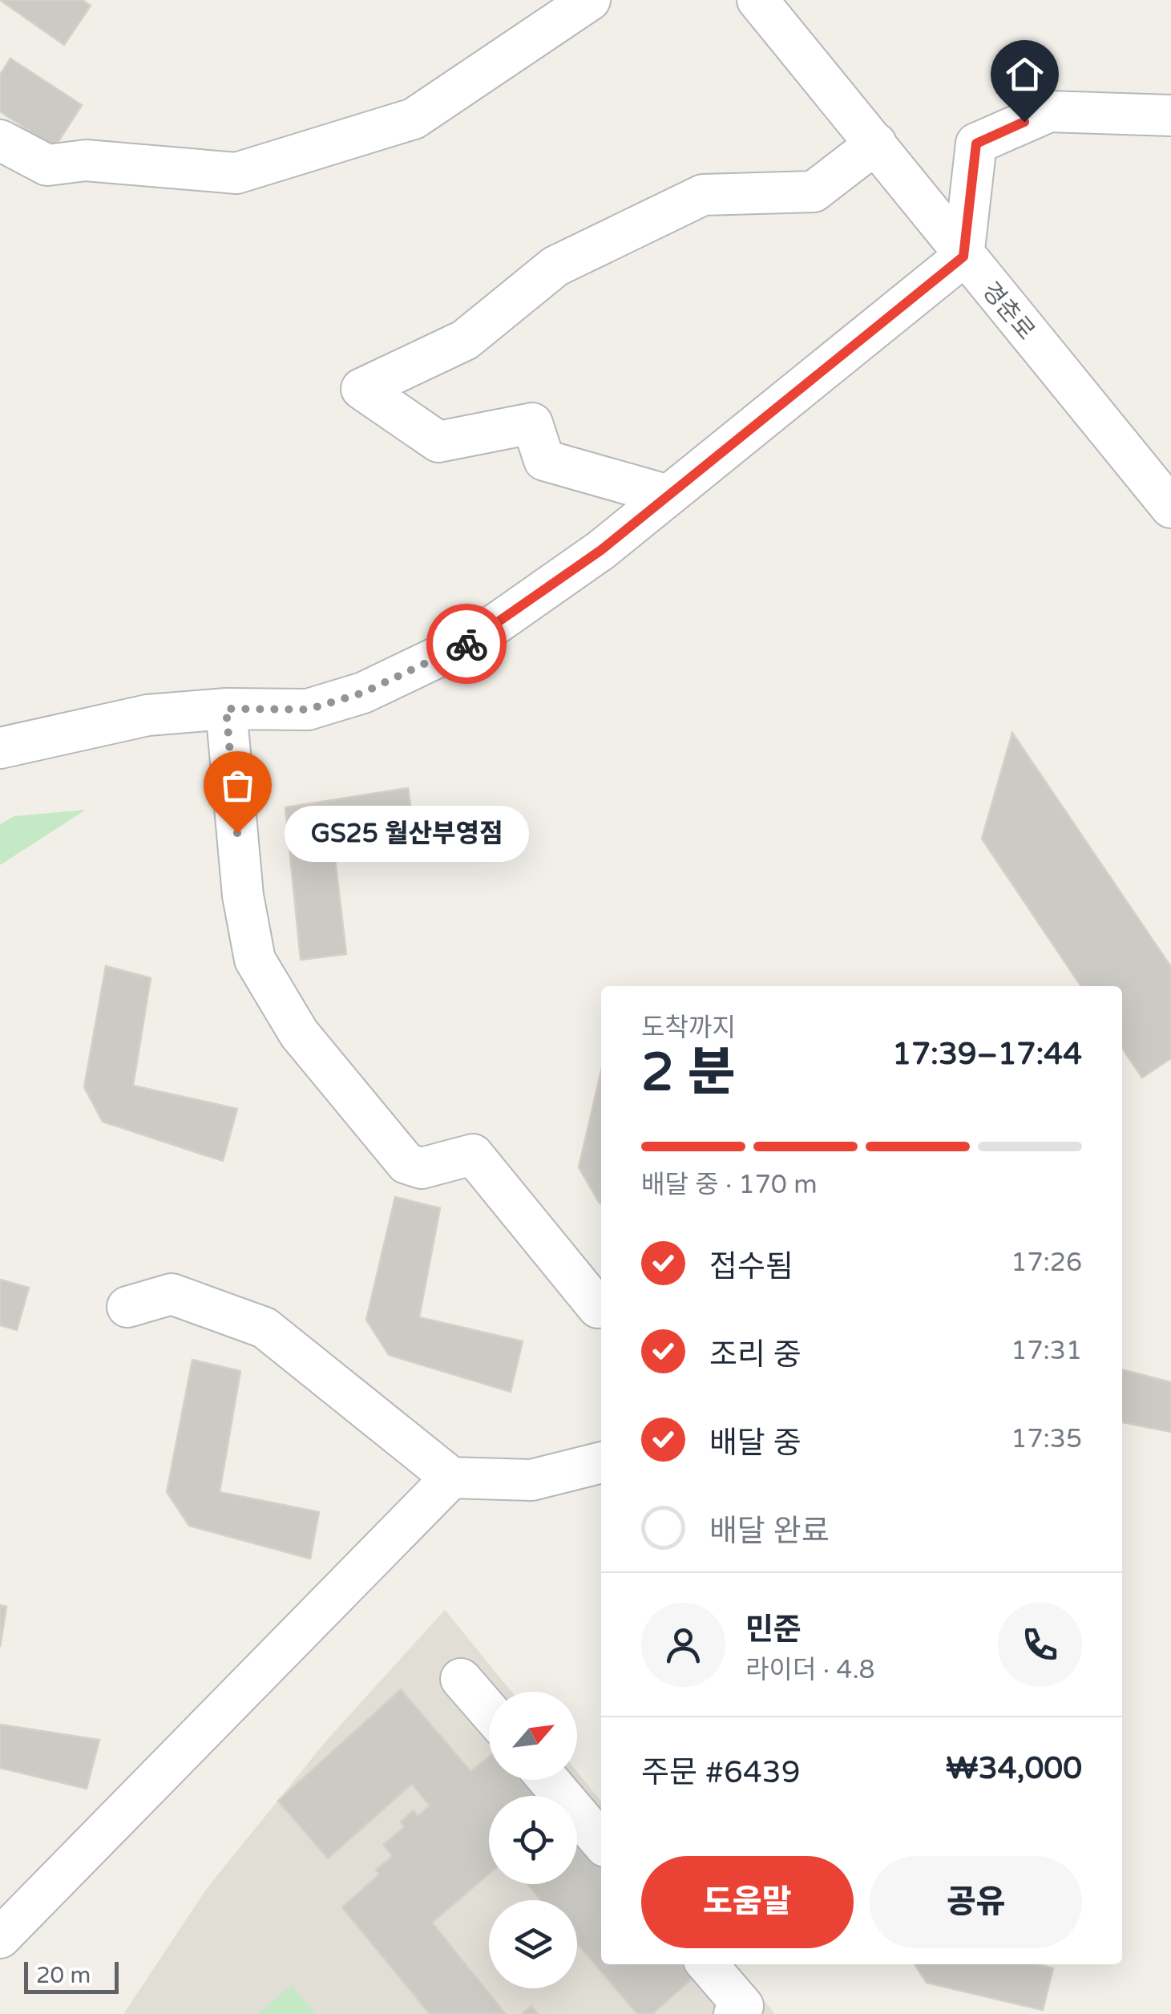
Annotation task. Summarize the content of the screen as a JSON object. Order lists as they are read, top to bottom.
{
  "streets": {
    "street": ["경춘로"]
  },
  "places": ["GS25 월산부영점"],
  "scale_bar": "20 m",
  "north": "top right",
  "page": {
    "bubble": "GS25 월산부영점",
    "heading": ["2 분", "도착까지", "17:39–17:44"],
    "panel": [
      "민준",
      "라이더 · 4.8",
      "주문 #6439",
      "₩34,000"
    ],
    "bar": "배달 중 · 170 m",
    "list": [
      ["접수됨", "17:26"],
      ["조리 중", "17:31"],
      ["배달 중", "17:35"],
      "배달 완료"
    ],
    "buttons": ["도움말", "공유"],
    "scale": "20 m"
  }
}
